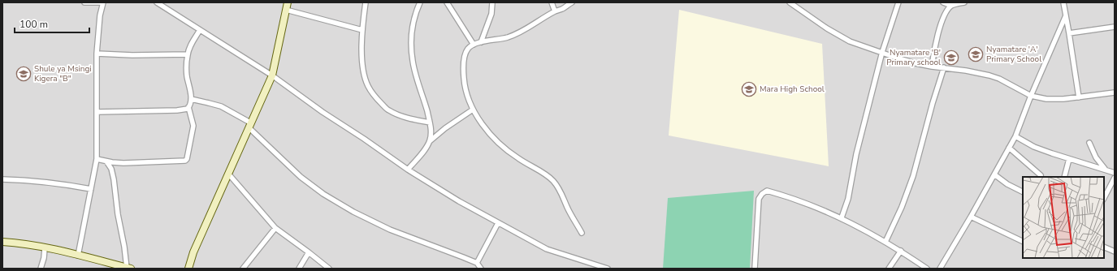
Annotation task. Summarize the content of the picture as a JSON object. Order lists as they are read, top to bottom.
{
  "places": {
    "school or university": [
      "Nyamatare 'A' Primary School",
      "Nyamatare 'B' Primary school",
      "Shule ya Msingi Kigera \"B\"",
      "Mara High School"
    ]
  },
  "scale_bar": "100 m"
}
